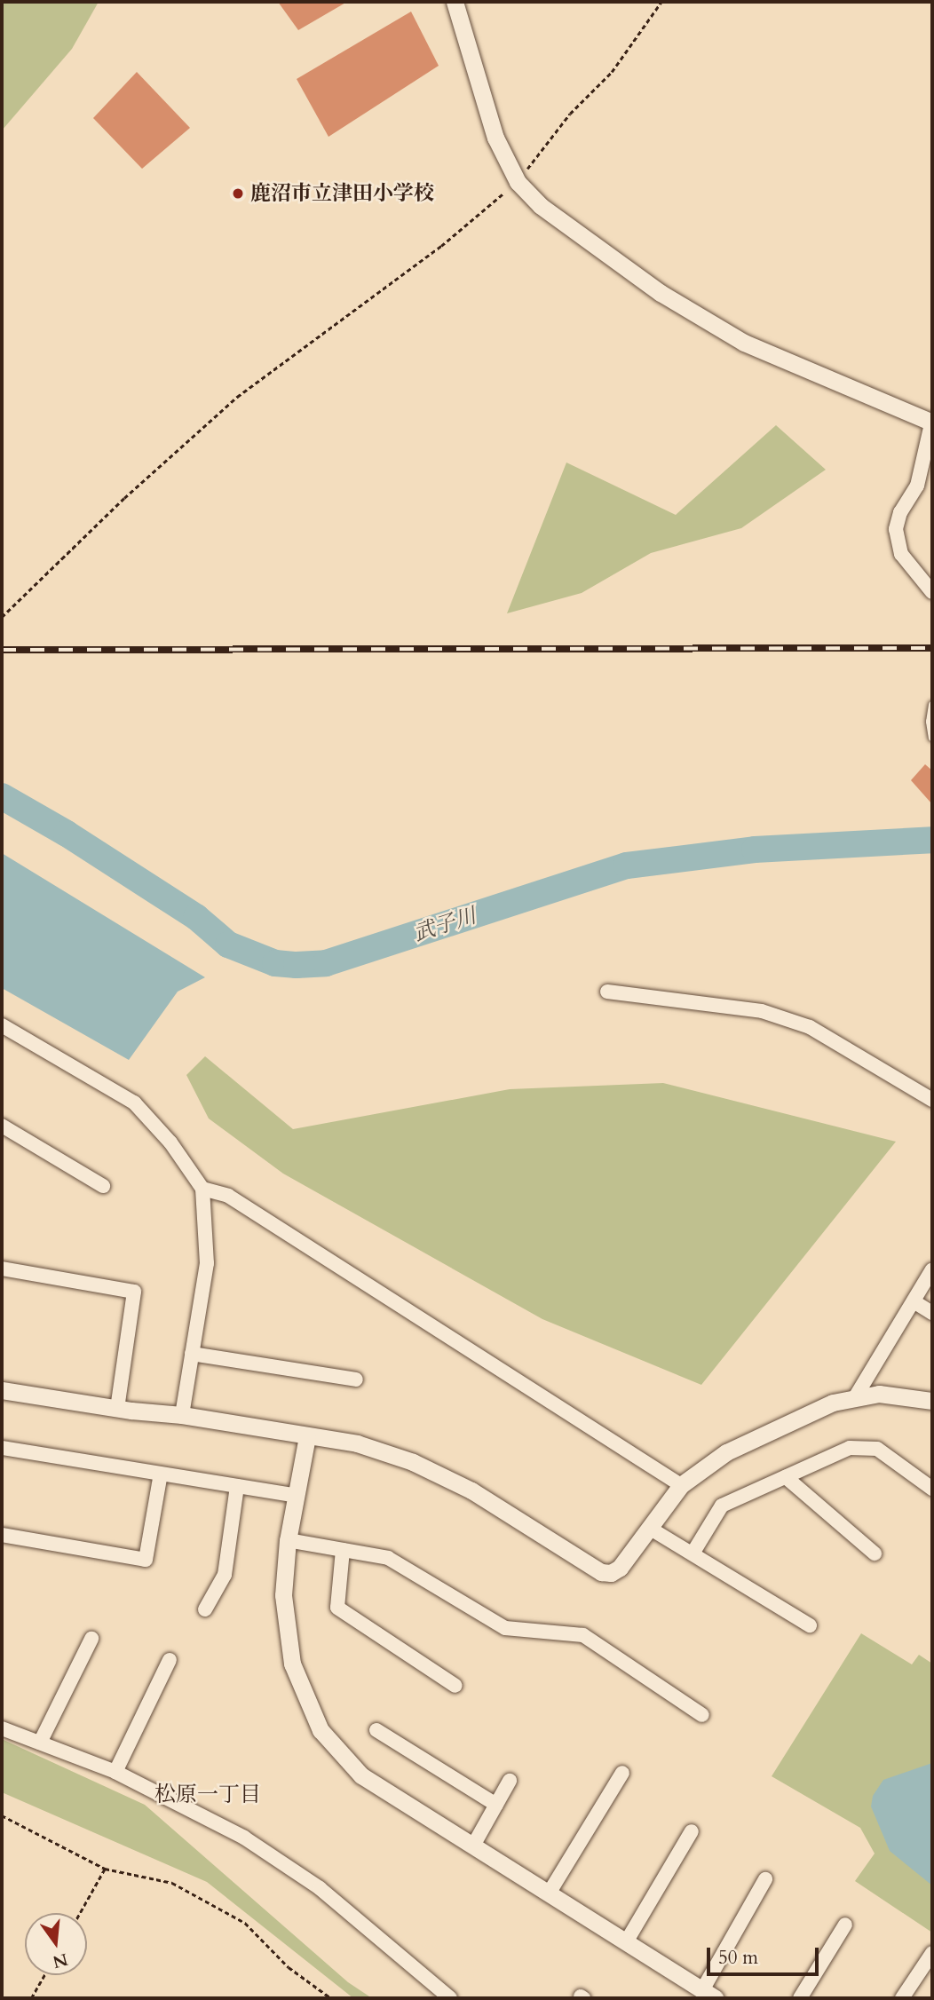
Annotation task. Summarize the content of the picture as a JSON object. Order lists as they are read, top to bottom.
{
  "districts": ["松原一丁目"],
  "water": ["武子川"],
  "places": ["鹿沼市立津田小学校"],
  "scale_bar": "50 m",
  "north": "bottom"
}
